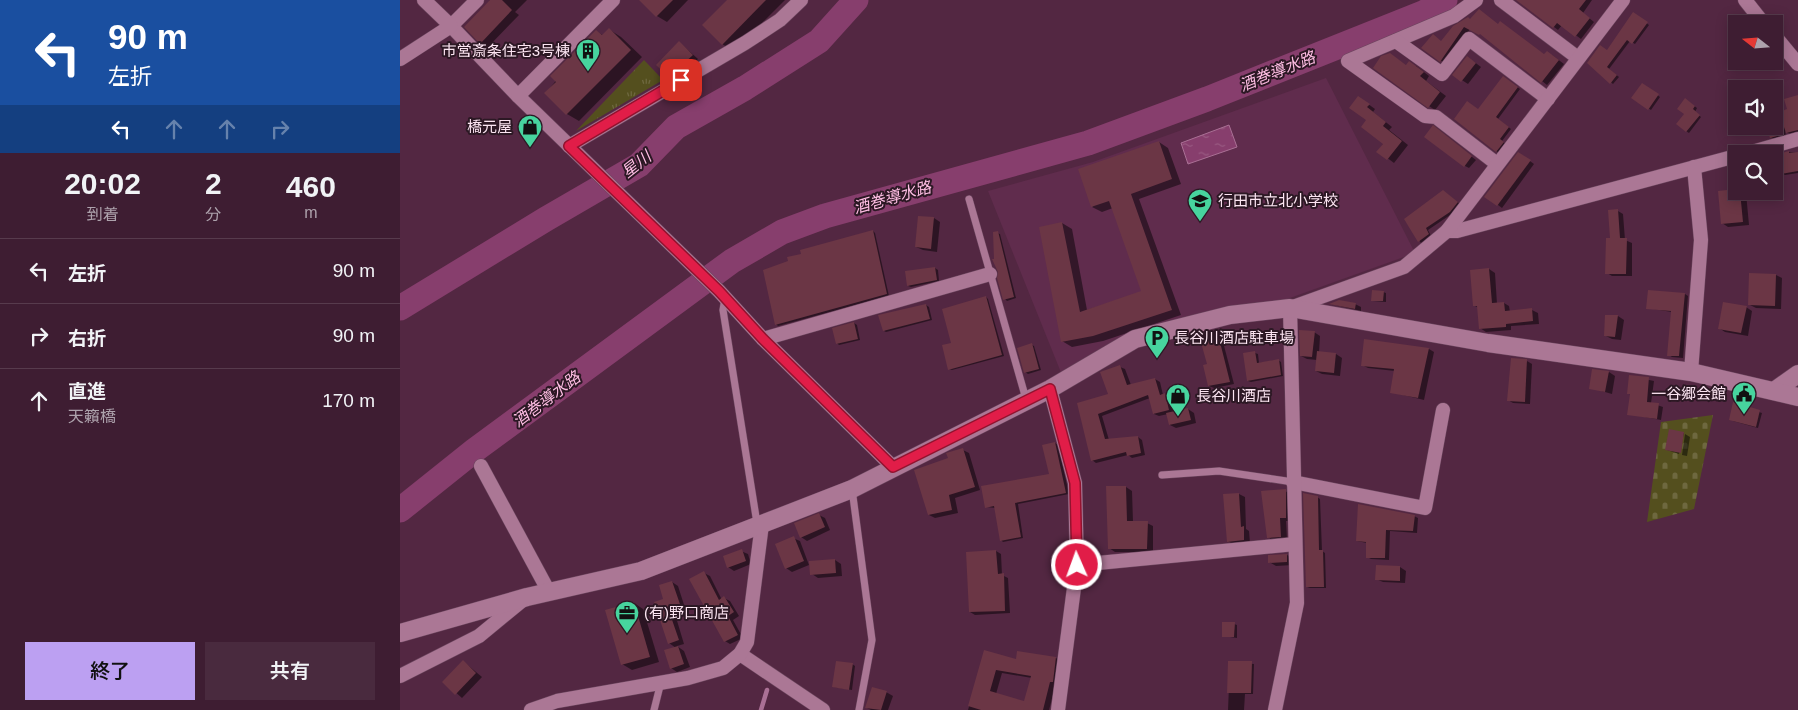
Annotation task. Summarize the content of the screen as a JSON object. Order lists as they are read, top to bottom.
{
  "water": ["酒巻導水路", "星川"],
  "places": {
    "building": ["市営斎条住宅3号棟"],
    "shop": ["橋元屋", "長谷川酒店"],
    "school or university": ["行田市立北小学校"],
    "parking": ["長谷川酒店駐車場"],
    "public building": ["一谷郷会館"],
    "office": ["(有)野口商店"]
  },
  "north": "left",
  "page": {
    "turn": ["90 m", "左折"],
    "eta": [
      "20:02",
      "到着",
      "2",
      "分",
      "460",
      "m"
    ],
    "list": [
      {
        "name": "左折",
        "value": "90 m"
      },
      {
        "name": "右折",
        "value": "90 m"
      },
      {
        "name": "直進",
        "note": "天籟橋",
        "value": "170 m"
      }
    ],
    "buttons": ["終了", "共有"]
  }
}
